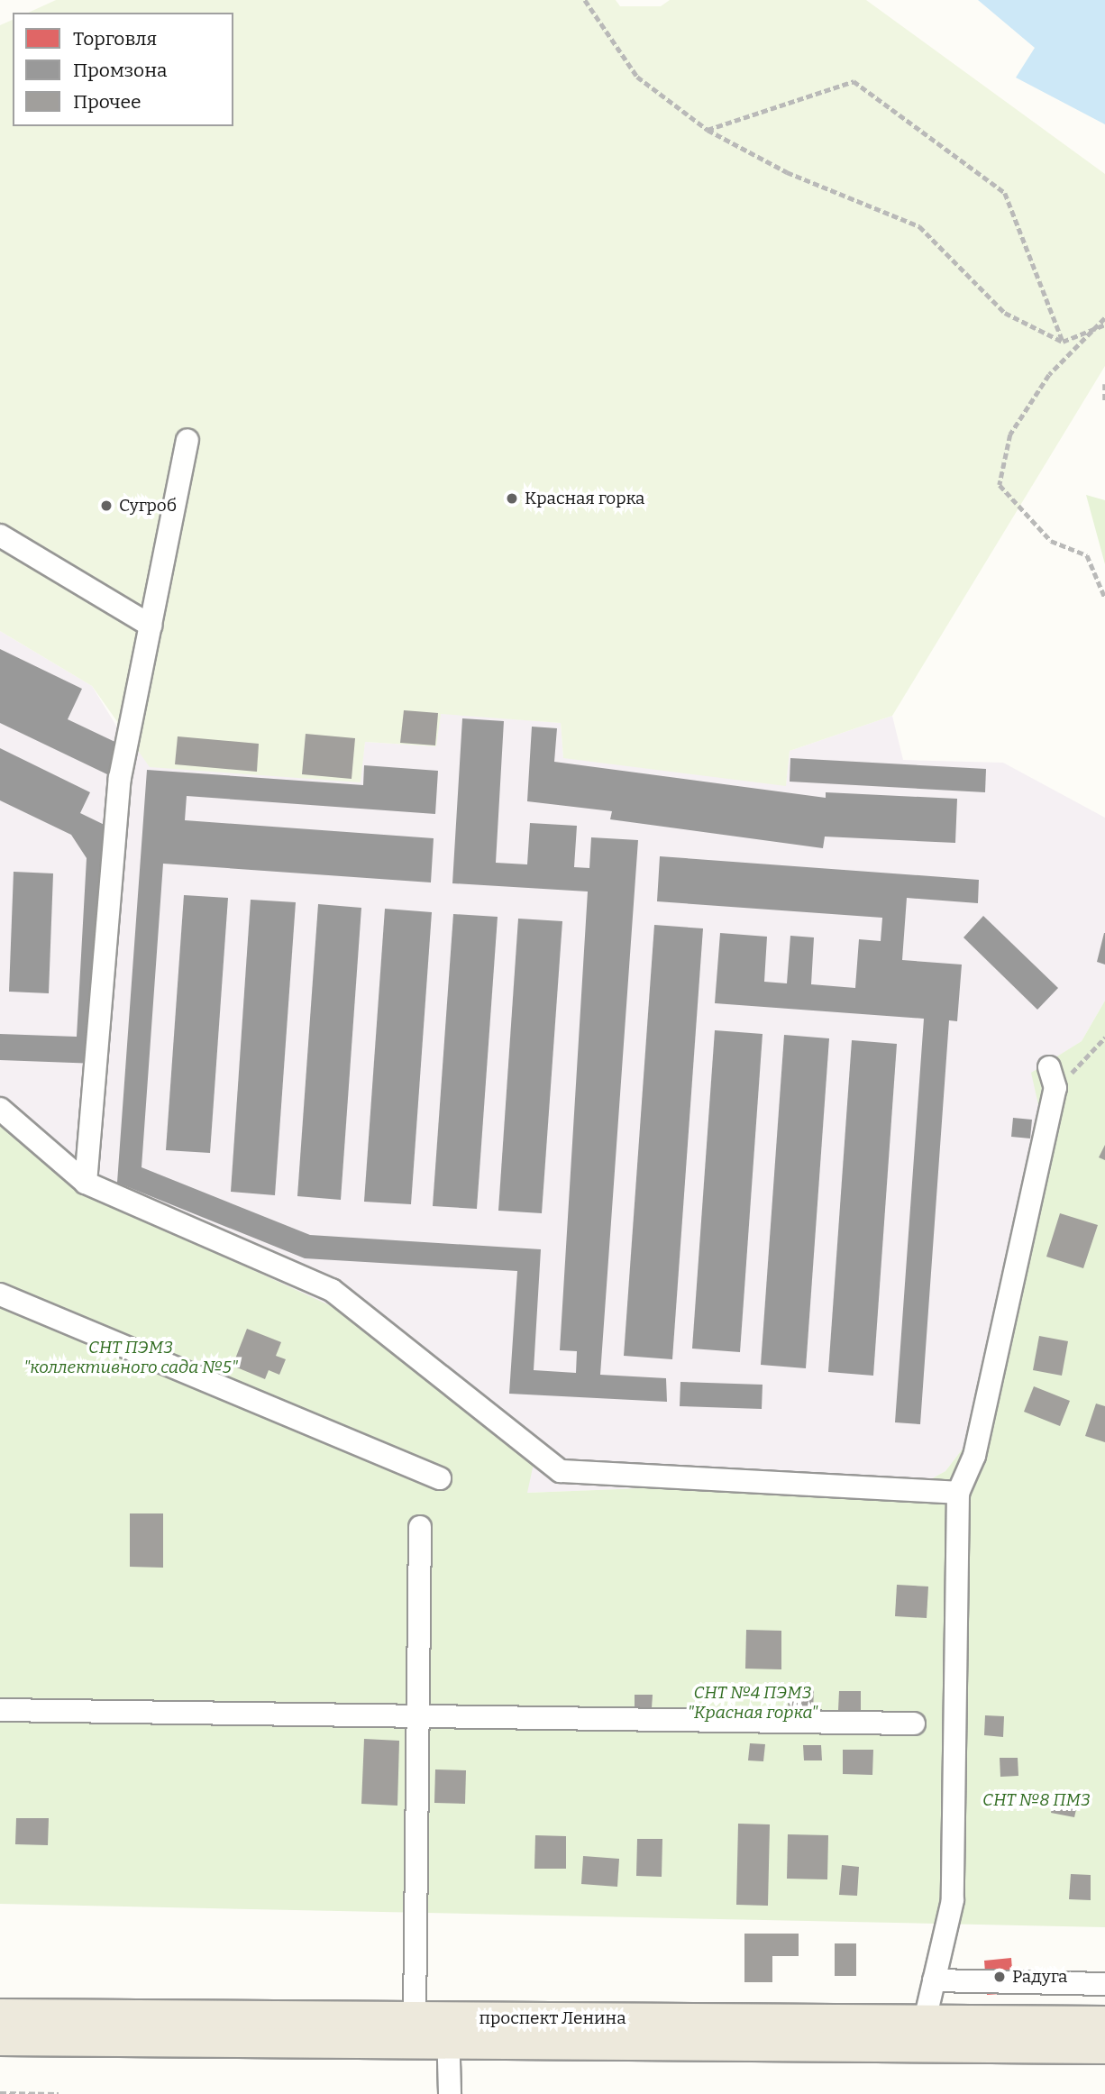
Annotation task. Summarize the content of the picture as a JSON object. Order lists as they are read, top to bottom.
{
  "streets": {
    "main road": ["проспект Ленина"]
  },
  "parks": ["СНТ ПЭМЗ \"коллективного сада №5\"", "СНТ №4 ПЭМЗ \"Красная горка\"", "СНТ №8 ПМЗ"],
  "places": ["Красная горка", "Сугроб", "Радуга"],
  "legend": ["Торговля", "Промзона", "Прочее"]
}
